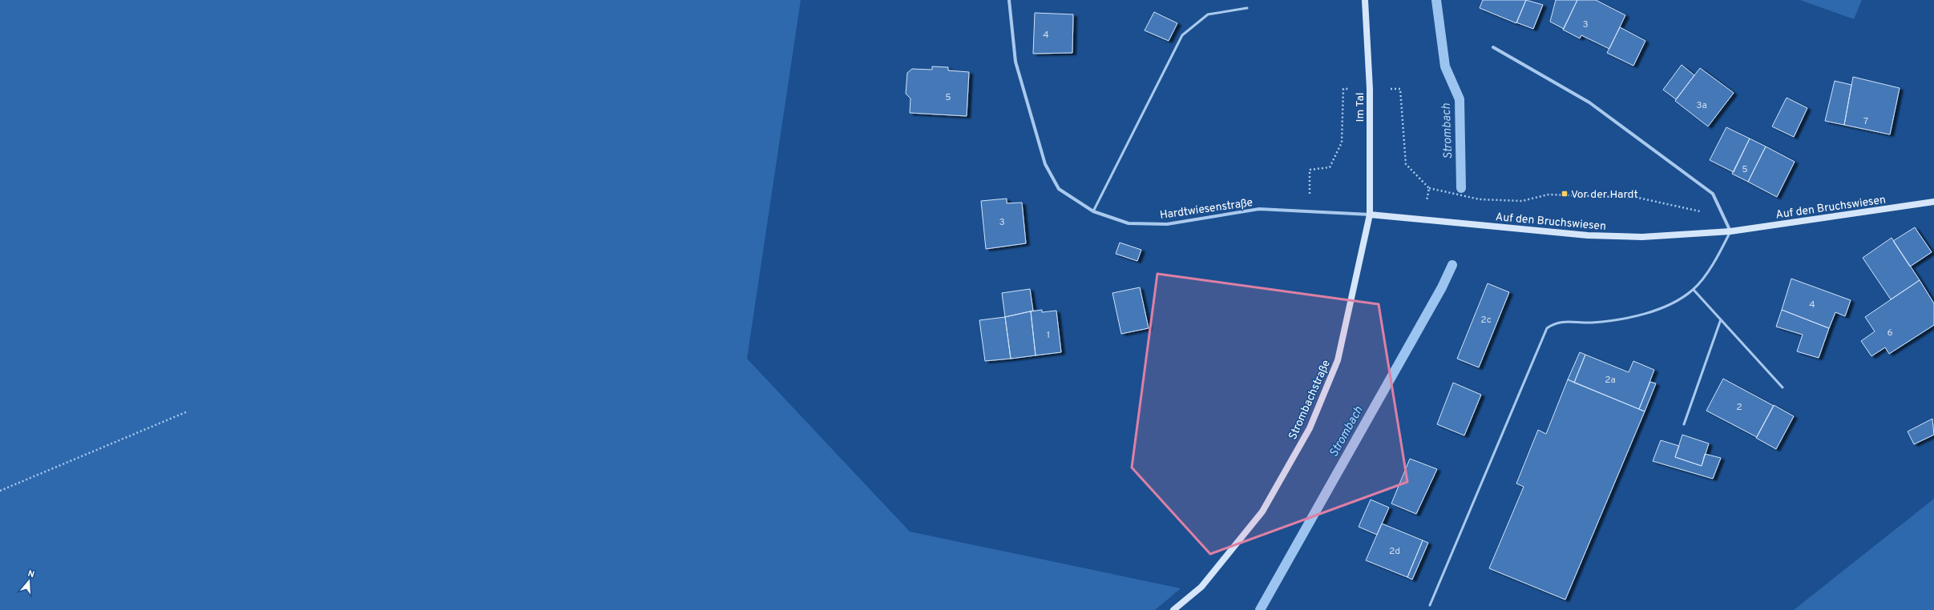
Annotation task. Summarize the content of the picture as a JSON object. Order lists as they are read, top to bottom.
{
  "streets": {
    "main road": ["Im Tal", "Auf den Bruchswiesen", "Strombachstraße"],
    "street": ["Hardtwiesenstraße"]
  },
  "crossings": [
    ["Im Tal", "Auf den Bruchswiesen"],
    ["Im Tal", "Hardtwiesenstraße"],
    ["Im Tal", "Strombachstraße"],
    ["Auf den Bruchswiesen", "Hardtwiesenstraße"],
    ["Auf den Bruchswiesen", "Strombachstraße"],
    ["Hardtwiesenstraße", "Strombachstraße"]
  ],
  "water": ["Strombach"],
  "places": {
    "transit": ["Vor der Hardt"]
  },
  "house_numbers": [
    "3",
    "4",
    "5",
    "3a",
    "7",
    "5",
    "3",
    "4",
    "2c",
    "6",
    "1",
    "2a",
    "2",
    "2d"
  ],
  "north": "top"
}
